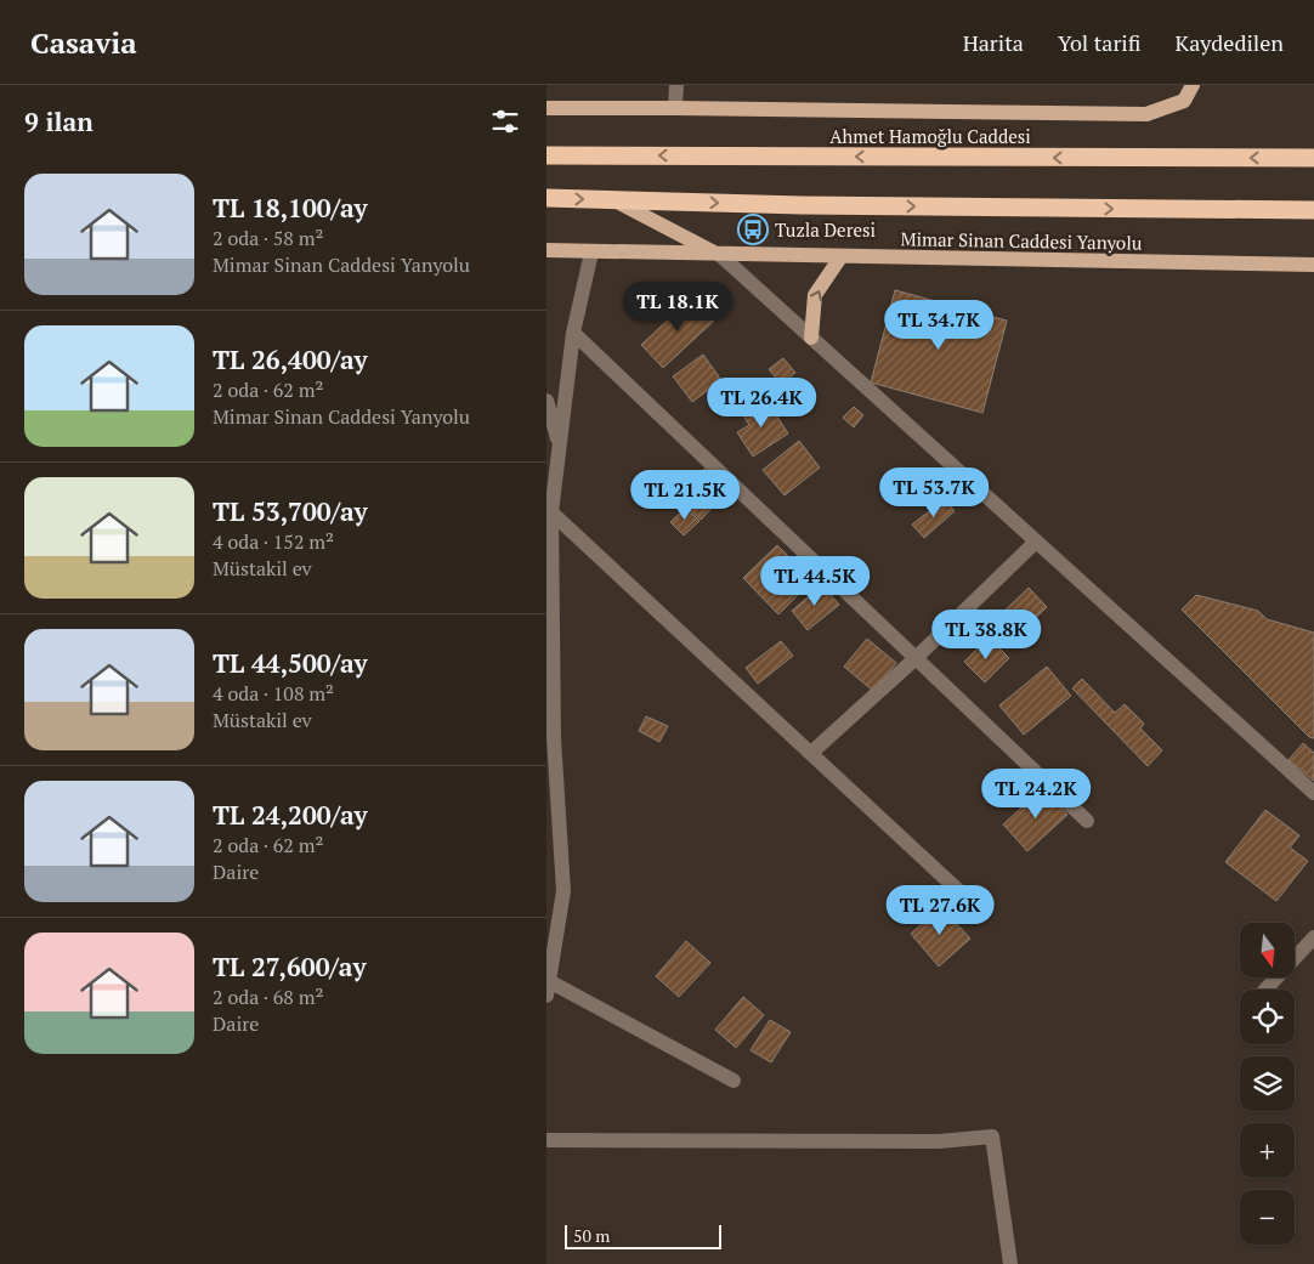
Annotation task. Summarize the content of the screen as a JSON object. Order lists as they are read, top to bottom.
{
  "streets": {
    "highway": ["Ahmet Hamoğlu Caddesi"],
    "main road": ["Mimar Sinan Caddesi Yanyolu"]
  },
  "places": {
    "bus stop": ["Tuzla Deresi"]
  },
  "scale_bar": "50 m",
  "north": "bottom",
  "page": {
    "header": "Casavia",
    "nav": ["Harita", "Yol tarifi", "Kaydedilen"],
    "heading": "9 ilan",
    "list": [
      {
        "name": "TL 18,100/ay",
        "note": "2 oda · 58 m² · Mimar Sinan Caddesi Yanyolu"
      },
      {
        "name": "TL 26,400/ay",
        "note": "2 oda · 62 m² · Mimar Sinan Caddesi Yanyolu"
      },
      {
        "name": "TL 53,700/ay",
        "note": "4 oda · 152 m² · Müstakil ev"
      },
      {
        "name": "TL 44,500/ay",
        "note": "4 oda · 108 m² · Müstakil ev"
      },
      {
        "name": "TL 24,200/ay",
        "note": "2 oda · 62 m² · Daire"
      },
      {
        "name": "TL 27,600/ay",
        "note": "2 oda · 68 m² · Daire"
      }
    ],
    "price": [
      "TL 18.1K",
      "TL 34.7K",
      "TL 26.4K",
      "TL 53.7K",
      "TL 21.5K",
      "TL 44.5K",
      "TL 38.8K",
      "TL 24.2K",
      "TL 27.6K"
    ],
    "map_buttons": ["+", "−"],
    "scale": "50 m"
  }
}
